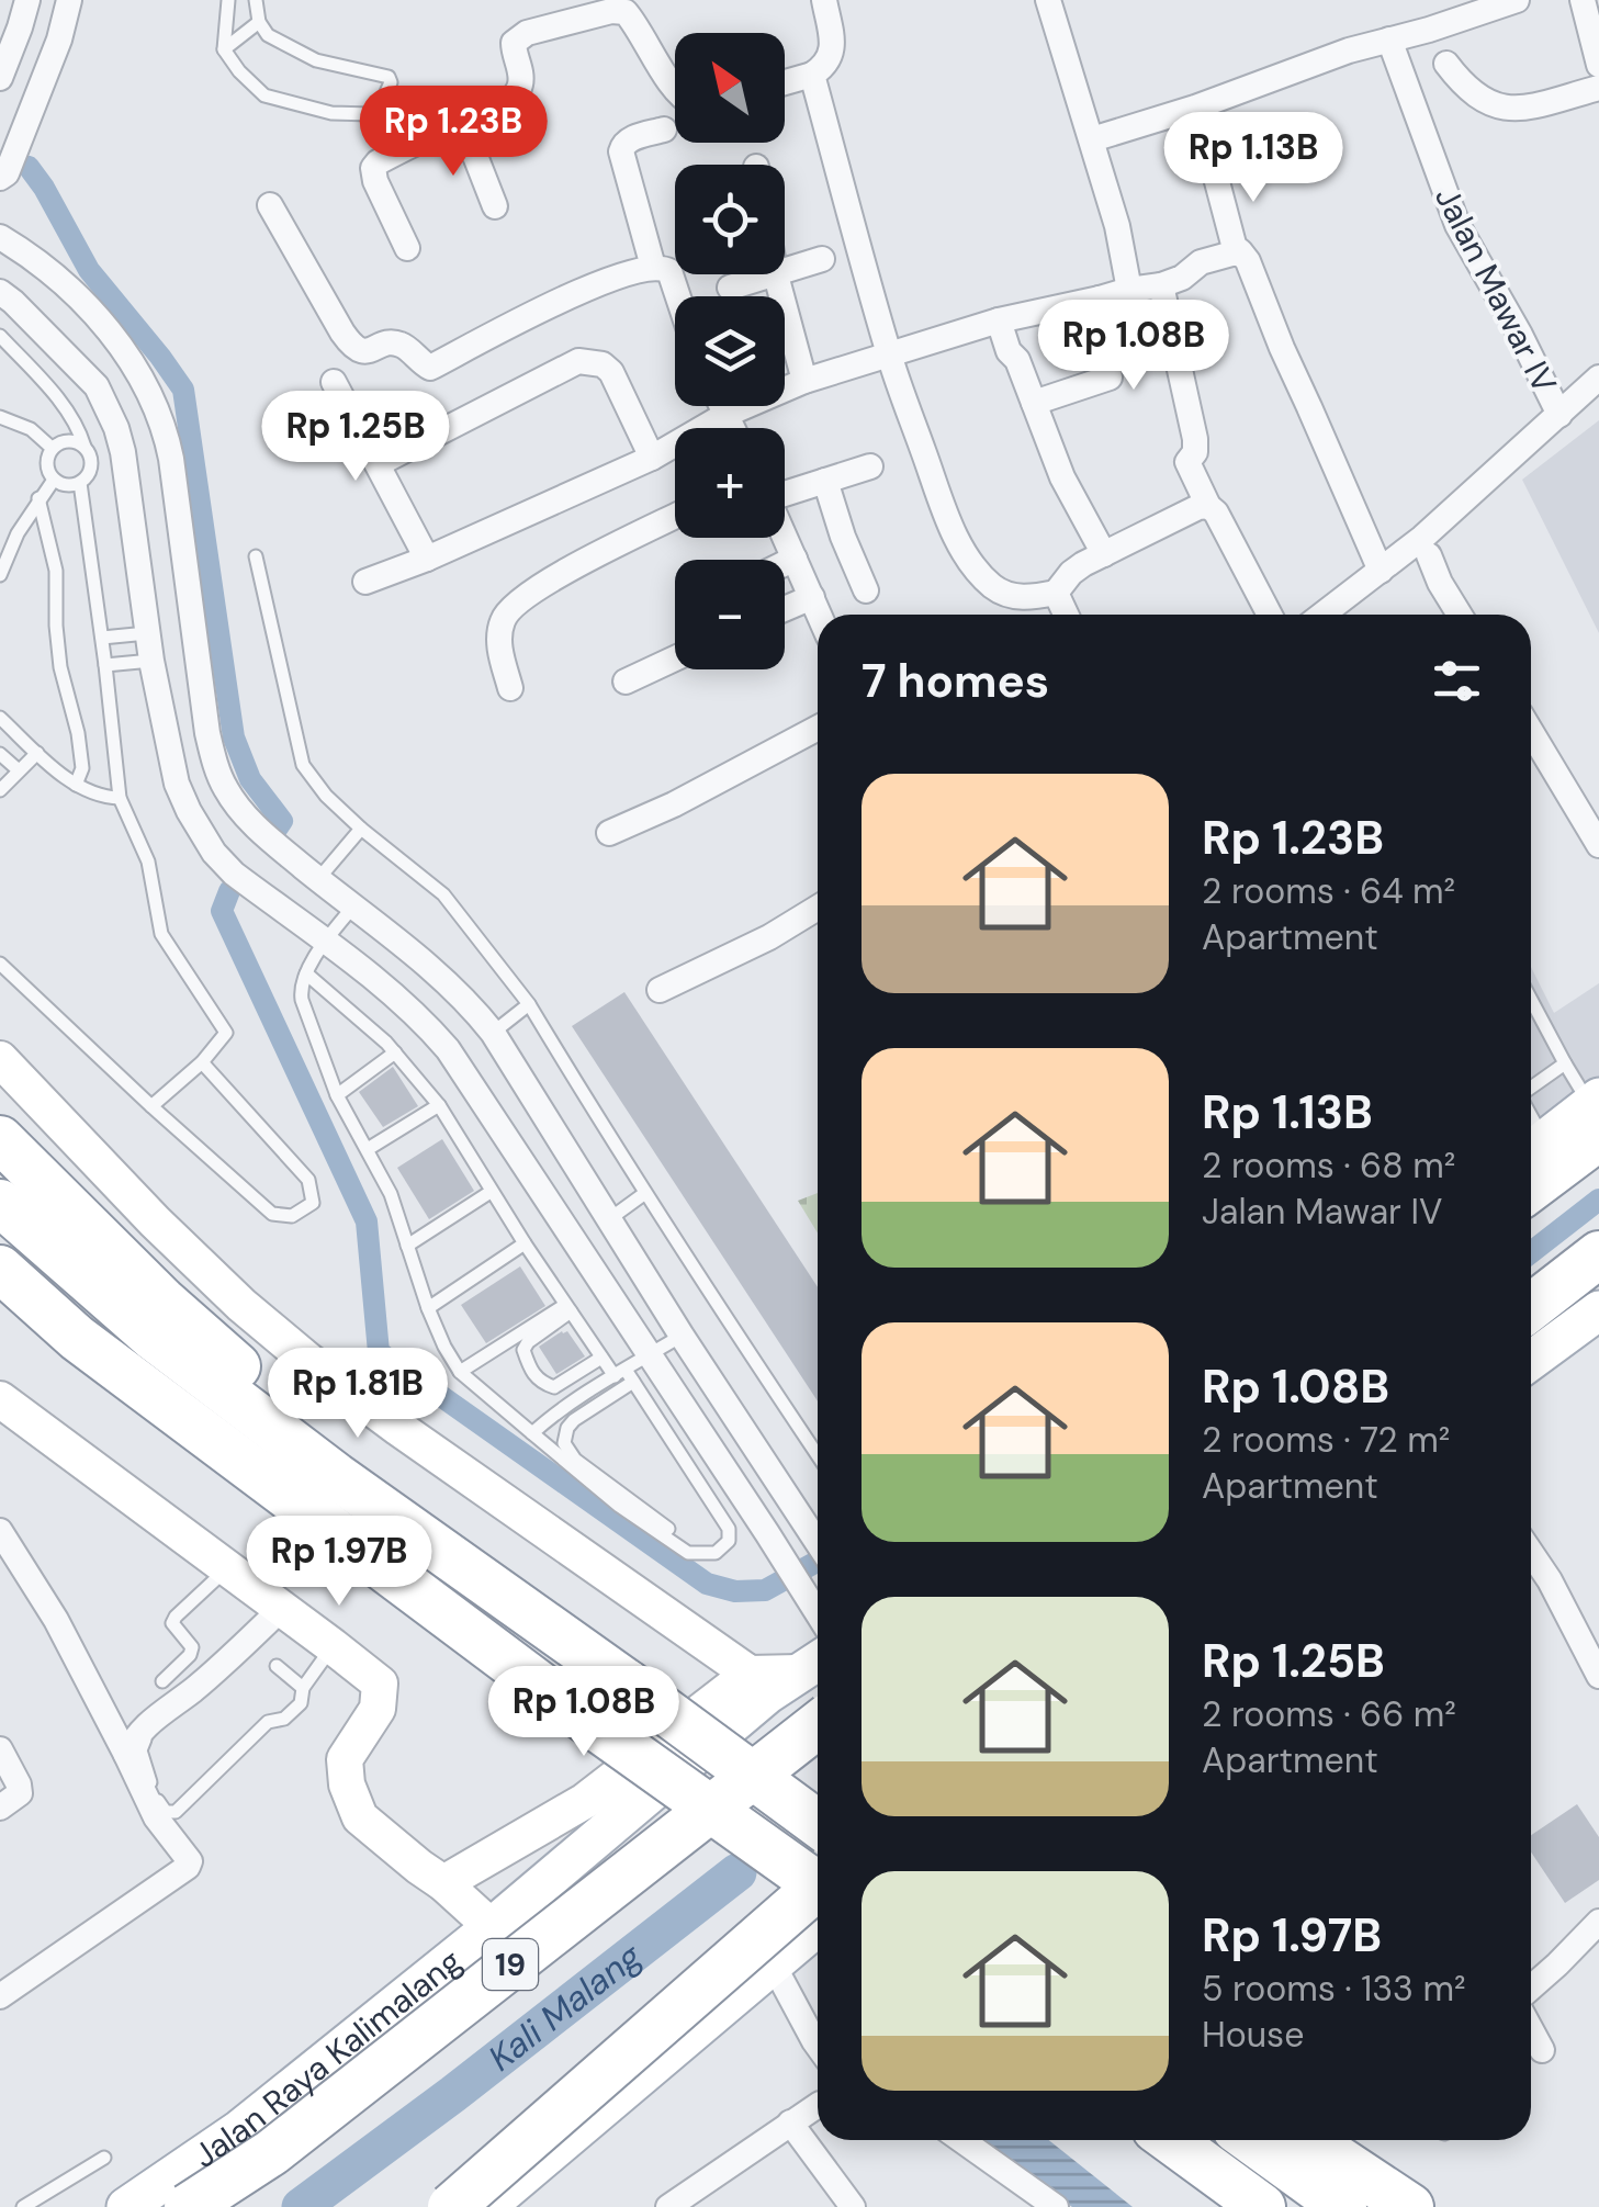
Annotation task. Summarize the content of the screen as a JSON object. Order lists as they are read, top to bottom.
{
  "streets": {
    "highway": ["19"],
    "main road": ["Jalan Raya Kalimalang"],
    "street": ["Jalan Mawar IV"]
  },
  "water": ["Kali Malang"],
  "north": "top left",
  "page": {
    "map_buttons": ["+", "−"],
    "price": [
      "Rp 1.23B",
      "Rp 1.13B",
      "Rp 1.08B",
      "Rp 1.25B",
      "Rp 1.81B",
      "Rp 1.97B",
      "Rp 1.08B"
    ],
    "heading": "7 homes",
    "list": [
      {
        "name": "Rp 1.23B",
        "note": "2 rooms · 64 m² · Apartment"
      },
      {
        "name": "Rp 1.13B",
        "note": "2 rooms · 68 m² · Jalan Mawar IV"
      },
      {
        "name": "Rp 1.08B",
        "note": "2 rooms · 72 m² · Apartment"
      },
      {
        "name": "Rp 1.25B",
        "note": "2 rooms · 66 m² · Apartment"
      },
      {
        "name": "Rp 1.97B",
        "note": "5 rooms · 133 m² · House"
      }
    ]
  }
}
